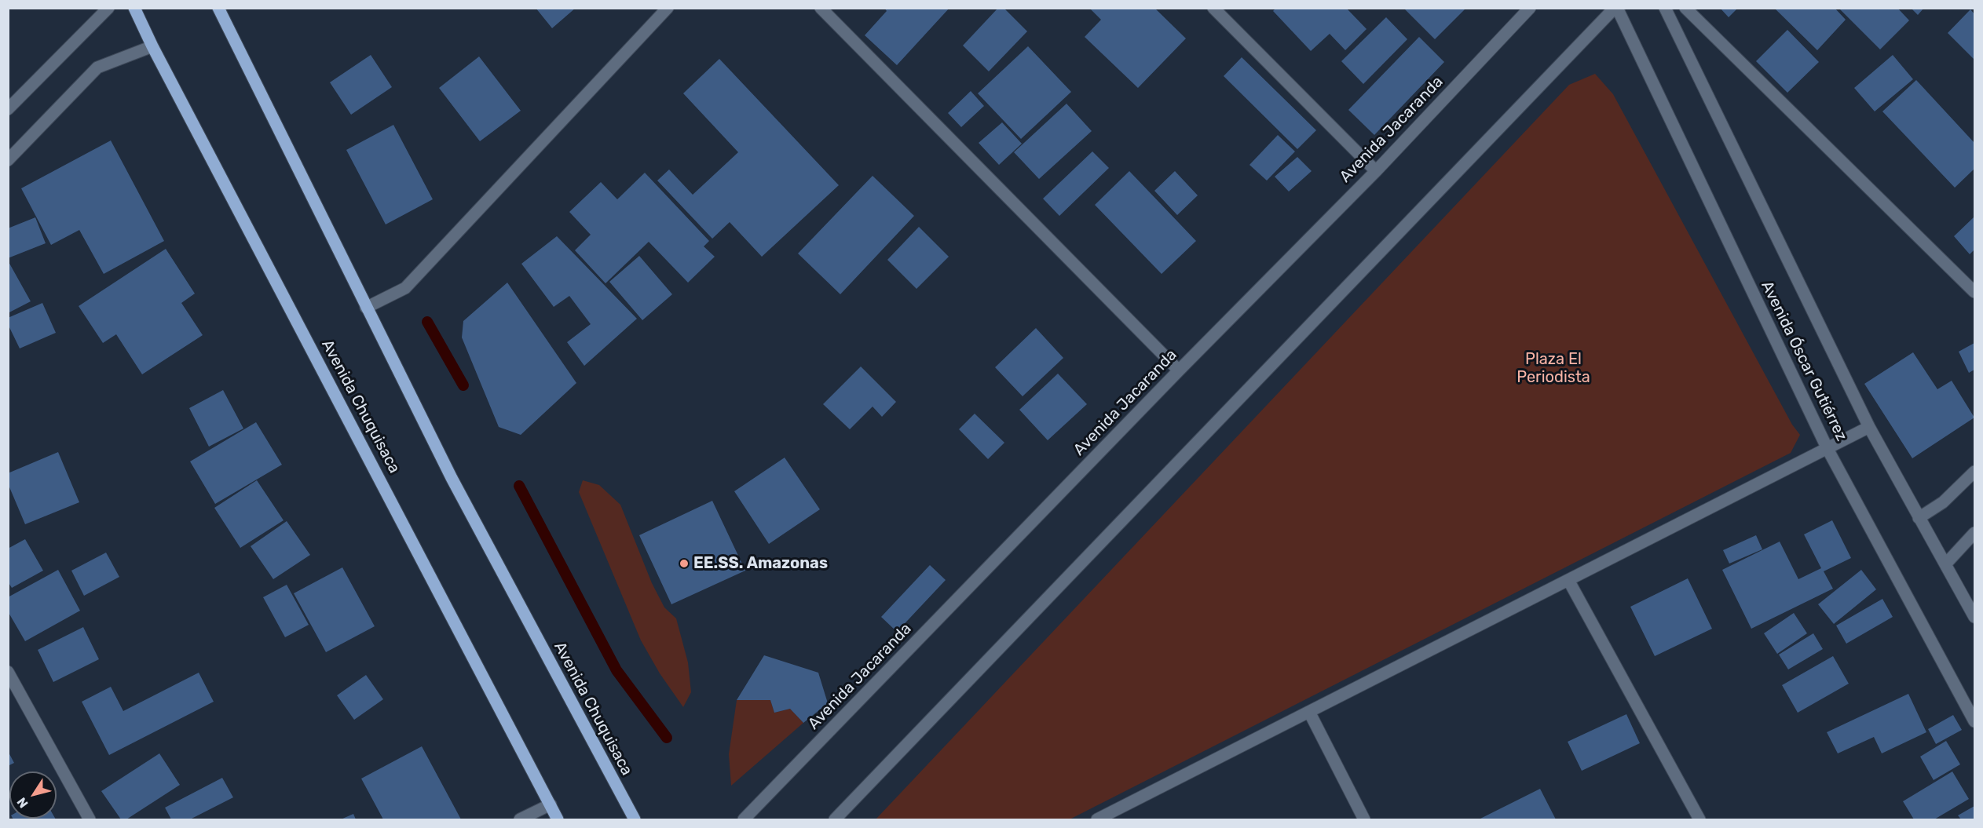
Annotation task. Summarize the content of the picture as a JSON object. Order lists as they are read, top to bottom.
{
  "streets": {
    "main road": ["Avenida Chuquisaca"],
    "street": ["Avenida Jacaranda", "Avenida Óscar Gutiérrez"]
  },
  "parks": ["Plaza El Periodista"],
  "places": ["EE.SS. Amazonas"],
  "north": "bottom left"
}
